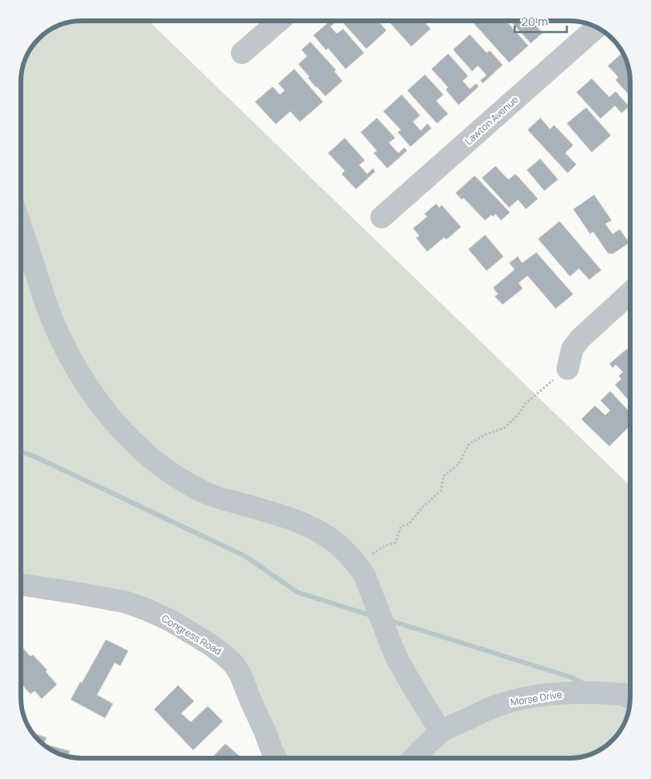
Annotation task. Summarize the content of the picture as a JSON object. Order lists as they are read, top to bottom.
{
  "streets": {
    "street": ["Lawton Avenue", "Congress Road", "Morse Drive"]
  },
  "scale_bar": "20 m"
}
